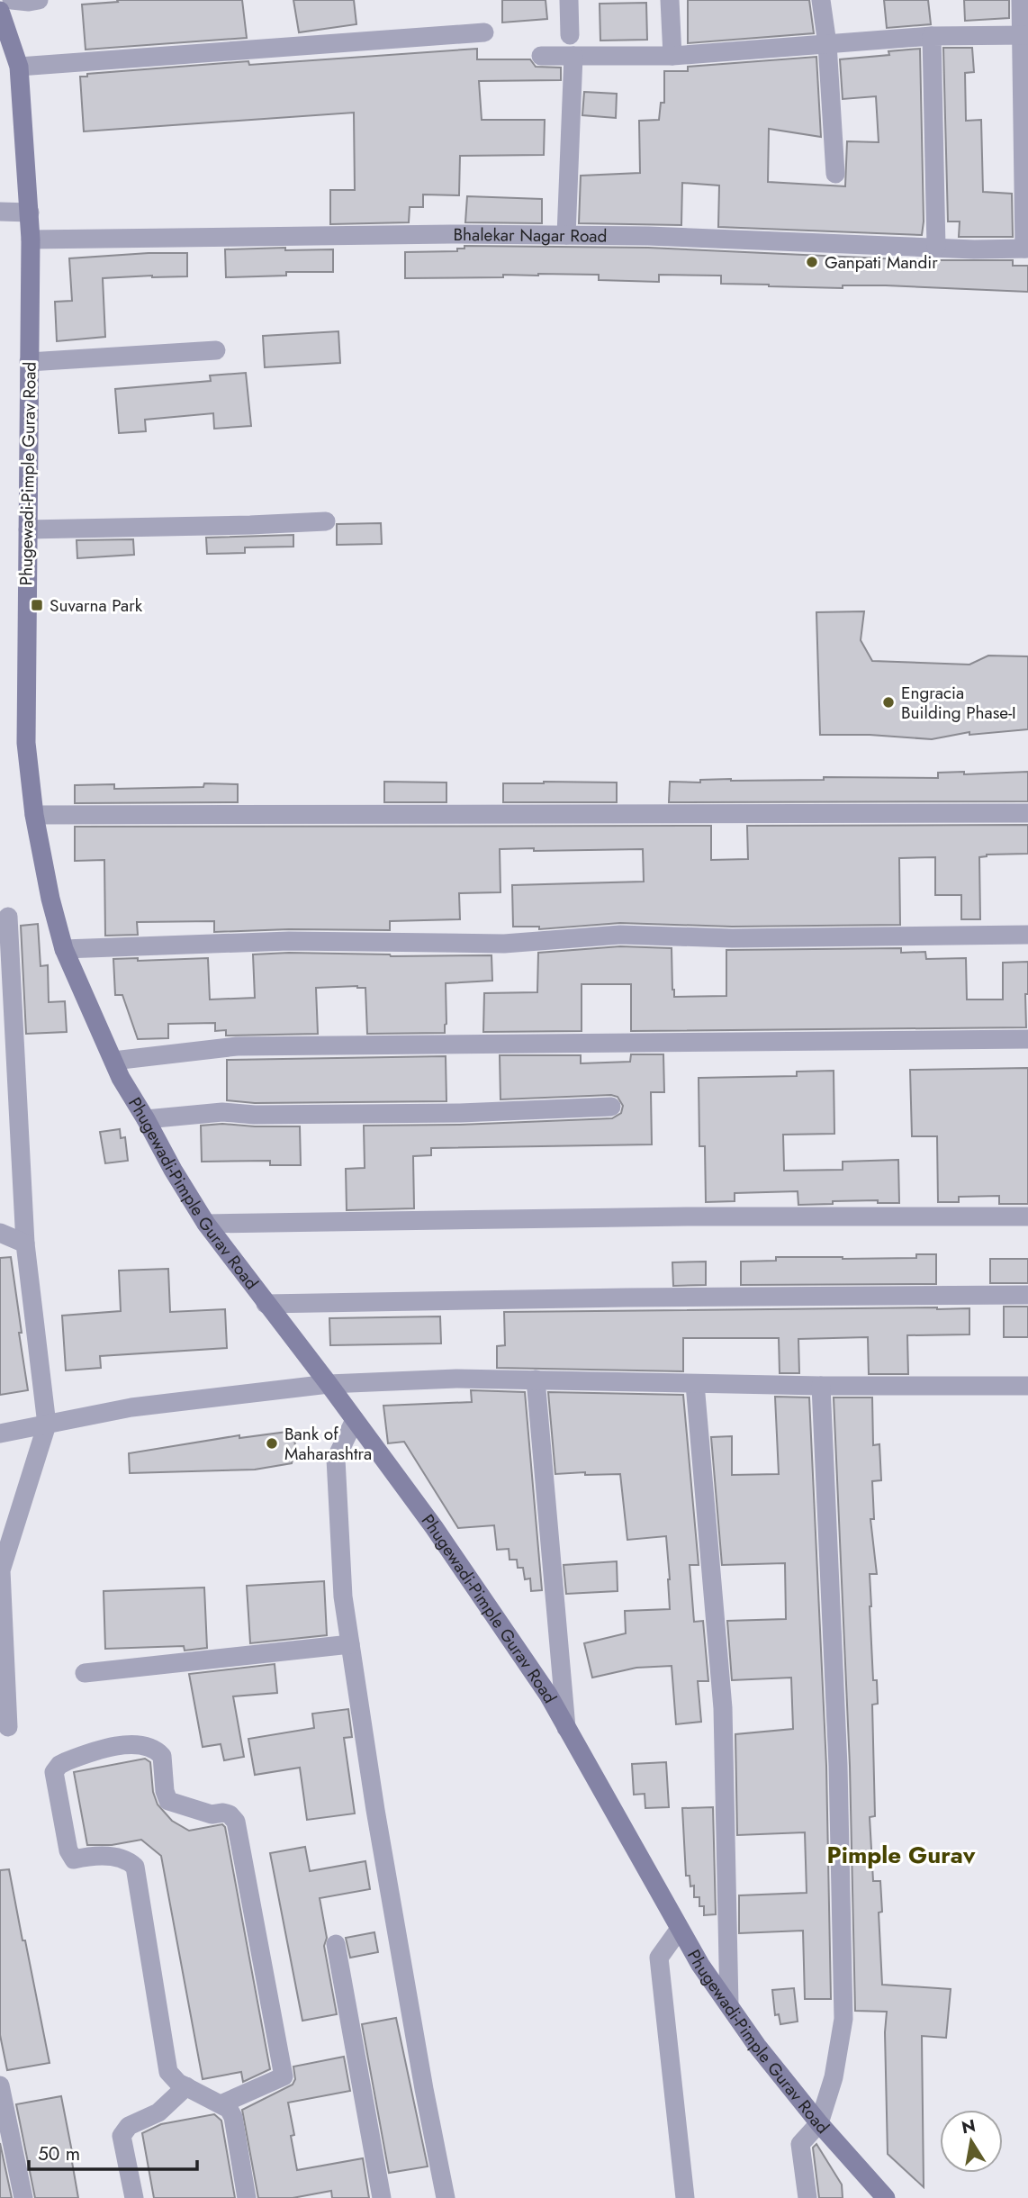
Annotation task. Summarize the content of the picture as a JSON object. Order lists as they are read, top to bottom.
{
  "streets": {
    "street": ["Bhalekar Nagar Road", "Phugewadi-Pimple Gurav Road"]
  },
  "crossings": [
    ["Bhalekar Nagar Road", "Phugewadi-Pimple Gurav Road"]
  ],
  "districts": ["Pimple Gurav"],
  "places": {
    "other": ["Ganpati Mandir", "Engracia Building Phase-I", "Bank of Maharashtra"],
    "transit": ["Suvarna Park"]
  },
  "scale_bar": "50 m",
  "north": "top"
}
